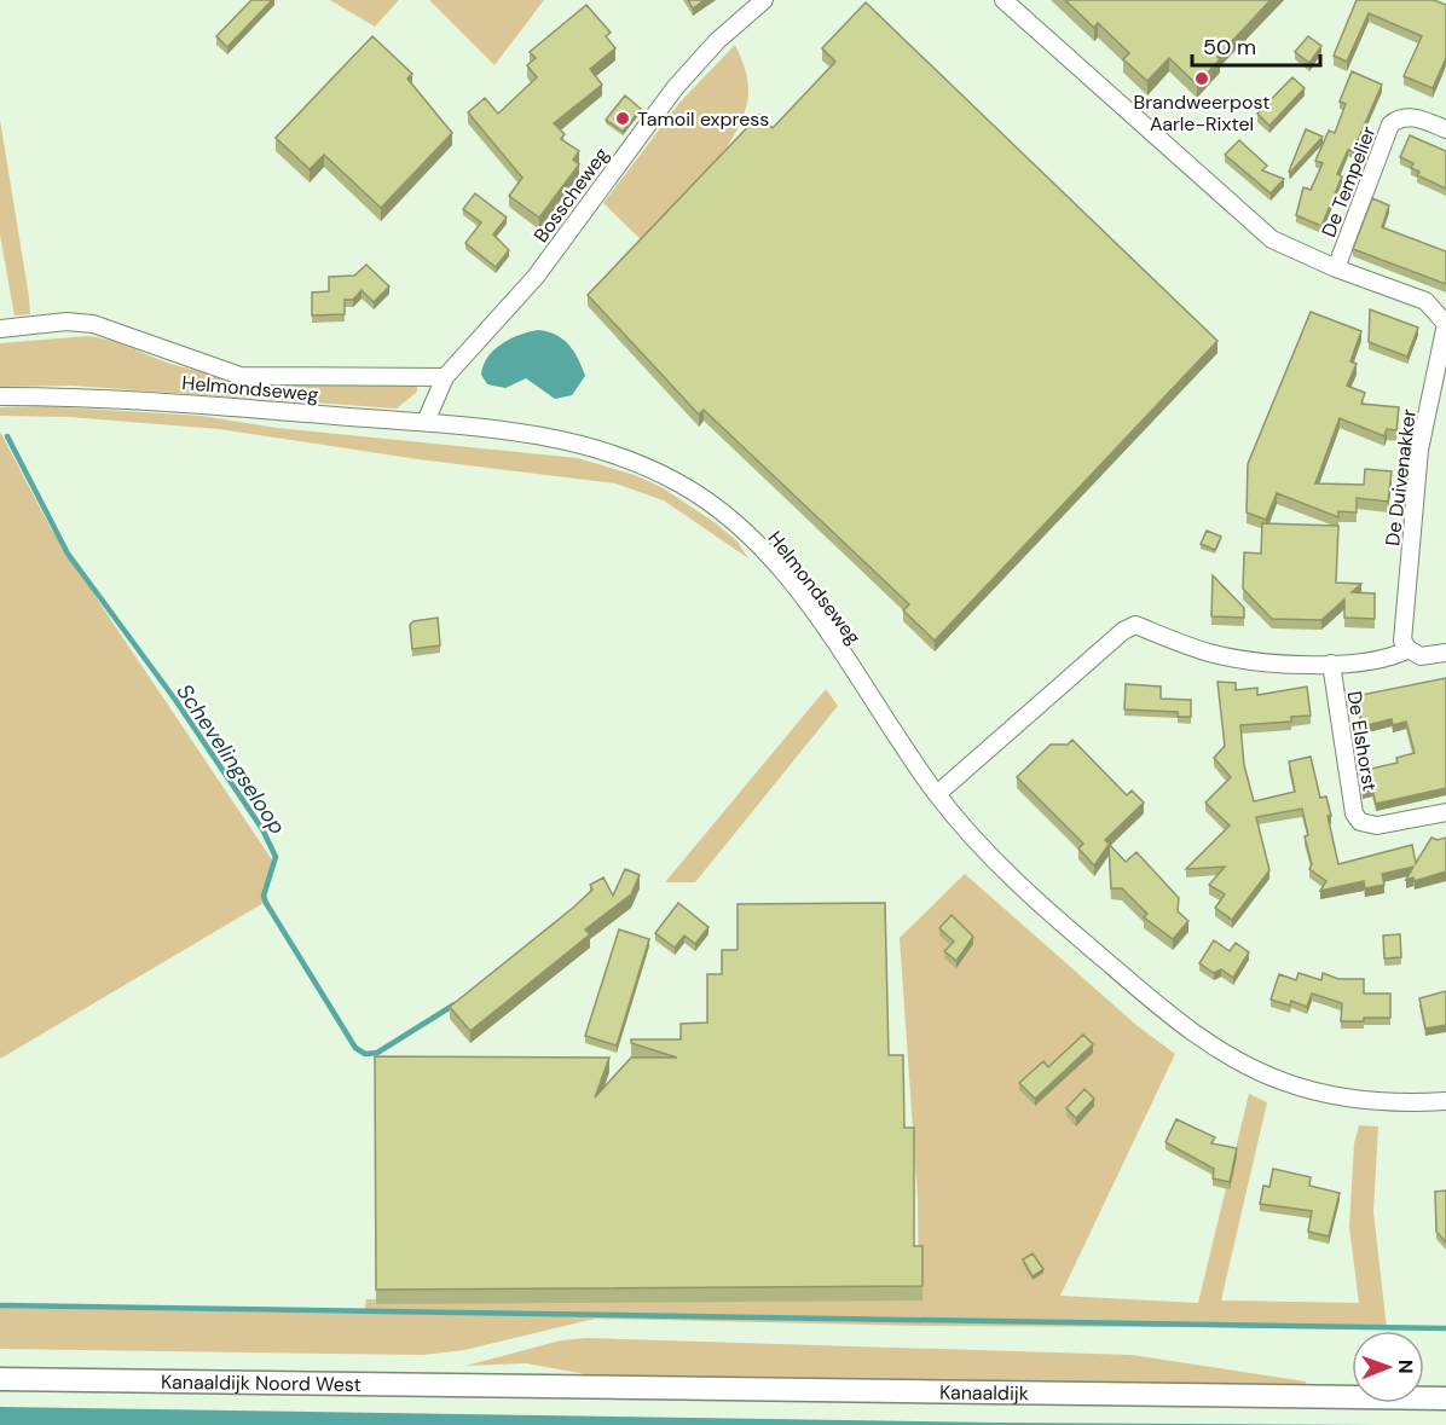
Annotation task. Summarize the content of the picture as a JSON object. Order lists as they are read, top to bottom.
{
  "streets": {
    "main road": ["Kanaaldijk Noord West", "Kanaaldijk"],
    "street": [
      "De Tempelier",
      "Bosscheweg",
      "Helmondseweg",
      "De Duivenakker",
      "De Elshorst"
    ]
  },
  "crossings": [
    ["De Tempelier", "De Duivenakker"],
    ["Bosscheweg", "Helmondseweg"],
    ["Kanaaldijk Noord West", "Kanaaldijk"]
  ],
  "water": ["Schevelingseloop"],
  "places": ["Brandweerpost Aarle-Rixtel", "Tamoil express"],
  "scale_bar": "50 m",
  "north": "right"
}
